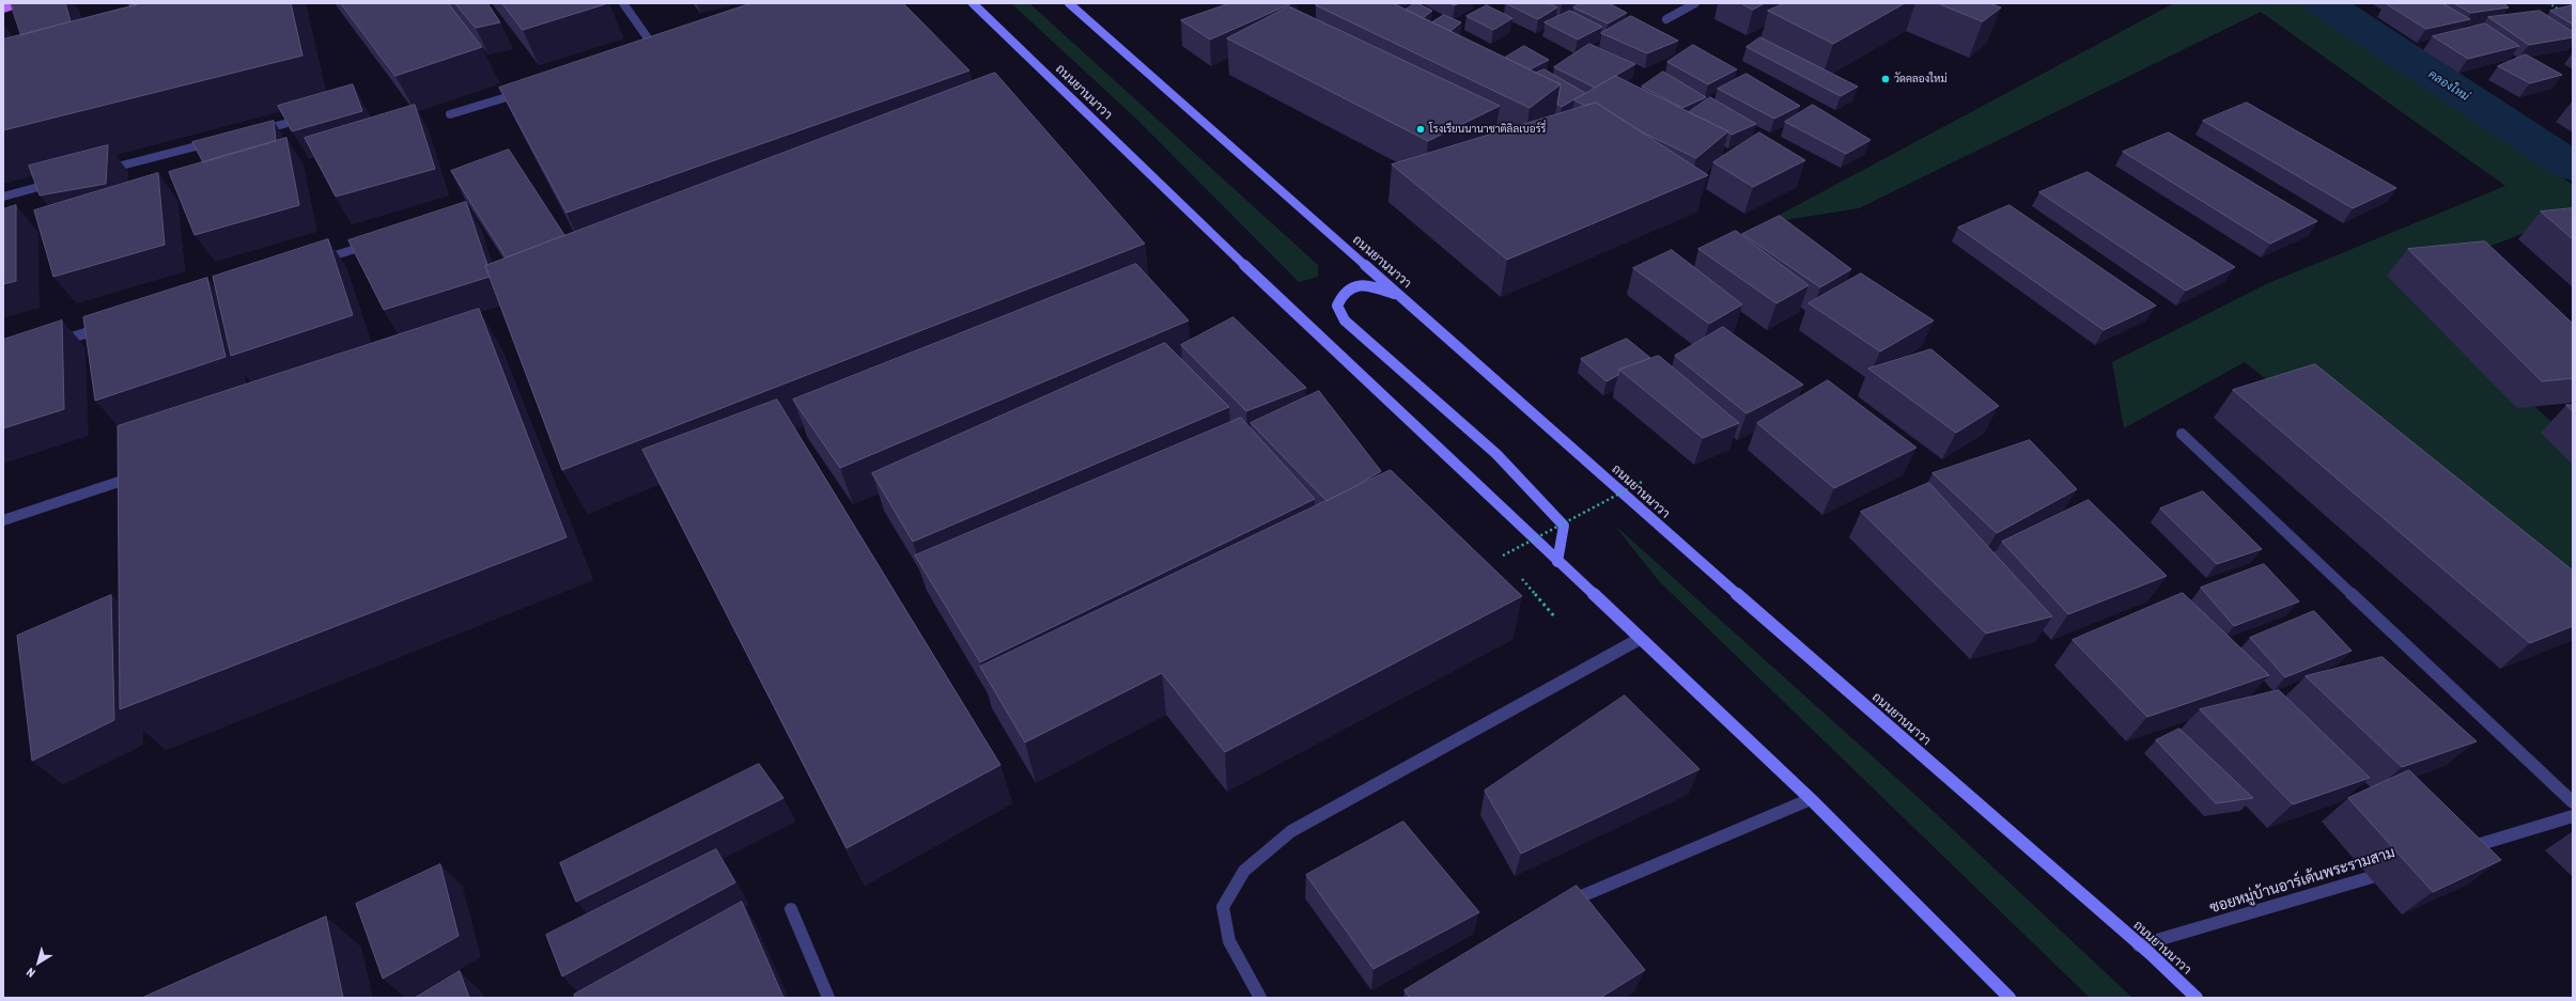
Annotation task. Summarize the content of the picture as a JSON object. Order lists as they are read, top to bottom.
{
  "streets": {
    "main road": ["ถนนยานนาวา"],
    "street": ["ซอยหมู่บ้านอาร์เด้นพระรามสาม"]
  },
  "crossings": [
    ["ถนนยานนาวา", "ซอยหมู่บ้านอาร์เด้นพระรามสาม"]
  ],
  "water": ["คลองใหม่"],
  "places": ["วัดคลองใหม่", "โรงเรียนนานาชาติลิลเบอร์รี่"],
  "north": "bottom left"
}
